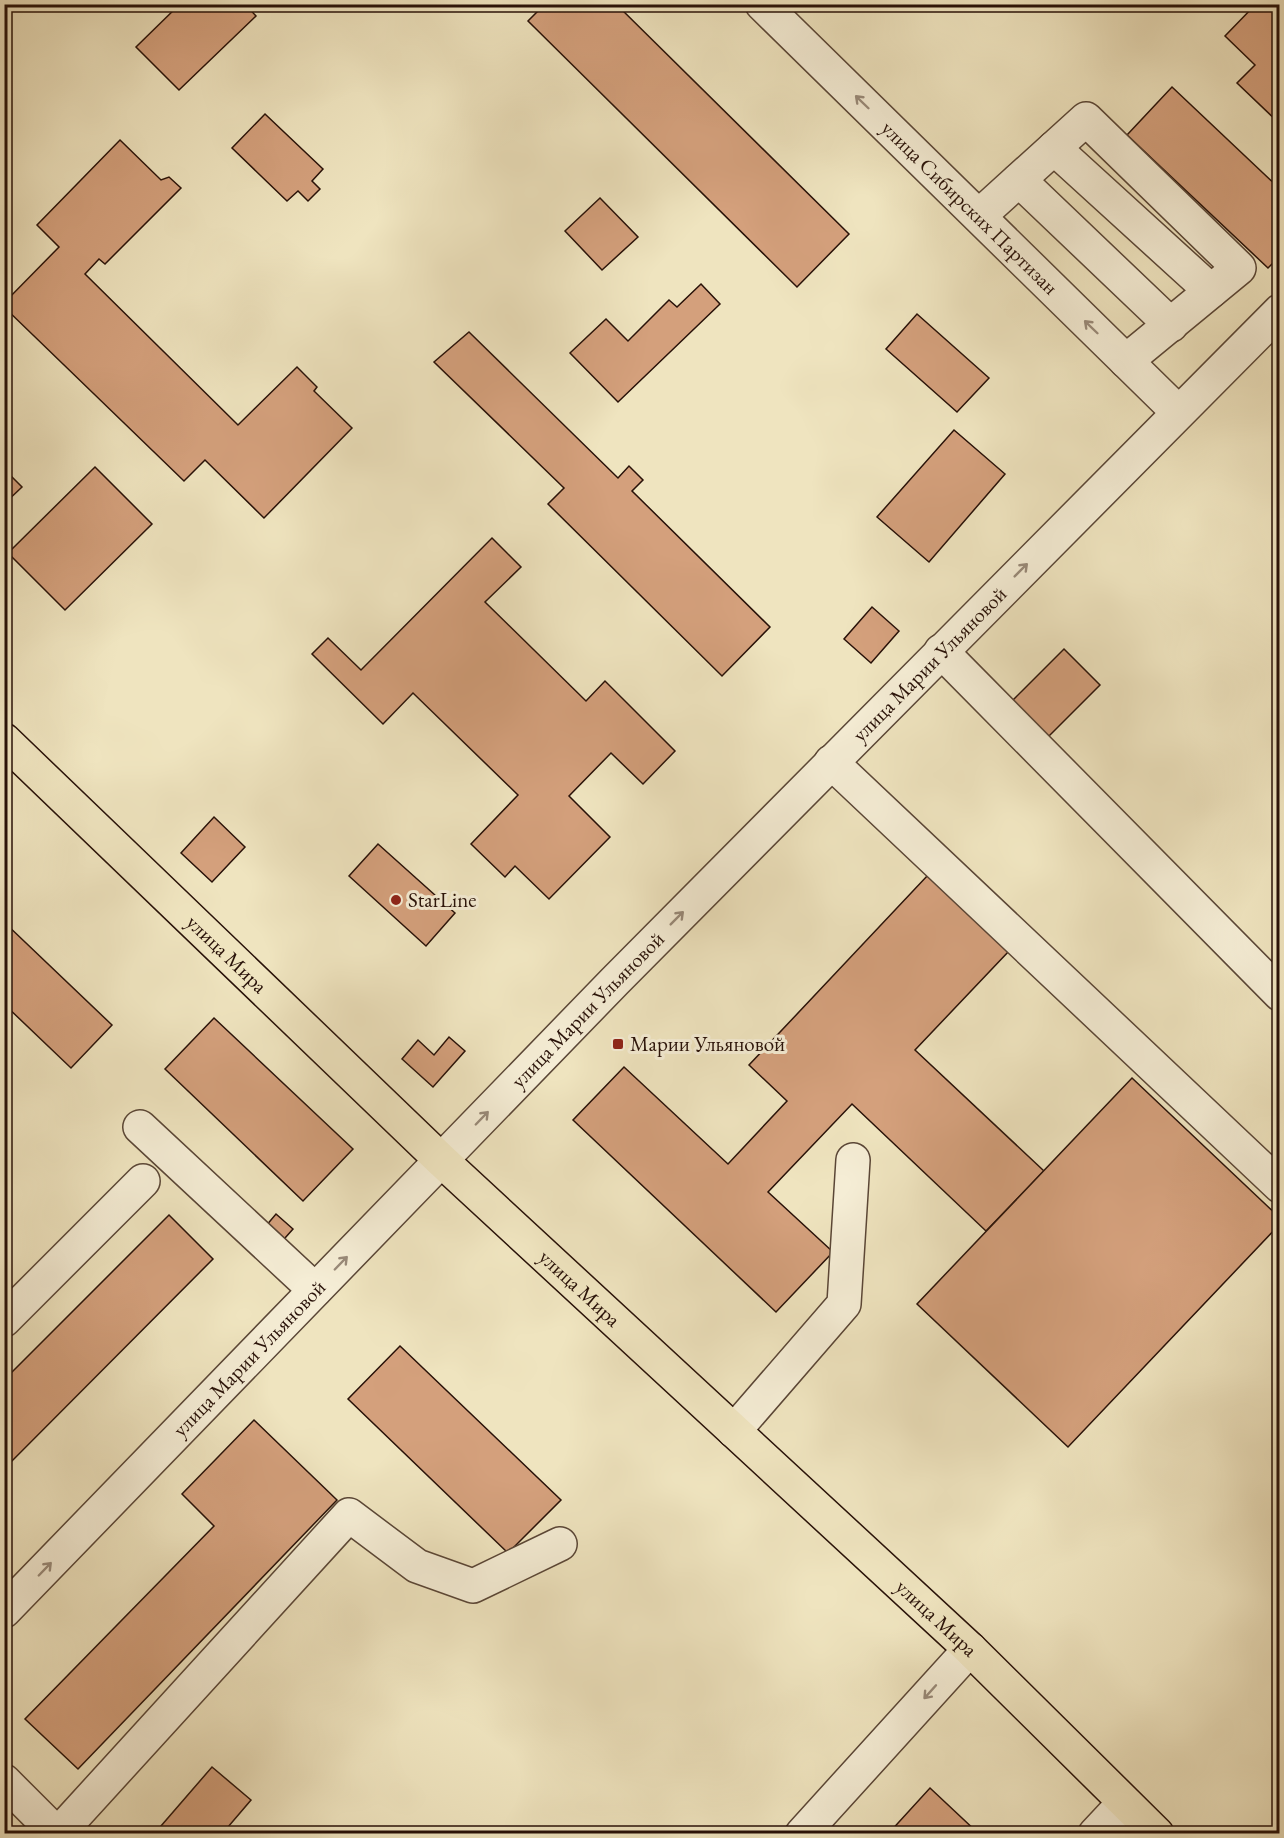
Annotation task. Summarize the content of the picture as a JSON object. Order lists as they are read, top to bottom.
{
  "streets": {
    "main road": ["улица Мира"],
    "street": ["улица Сибирских Партизан", "улица Марии Ульяновой"]
  },
  "crossings": [
    ["улица Сибирских Партизан", "улица Марии Ульяновой"],
    ["улица Марии Ульяновой", "улица Мира"]
  ],
  "one_way": ["улица Марии Ульяновой"],
  "places": {
    "other": ["StarLine"],
    "transit": ["Марии Ульяновой"]
  }
}
